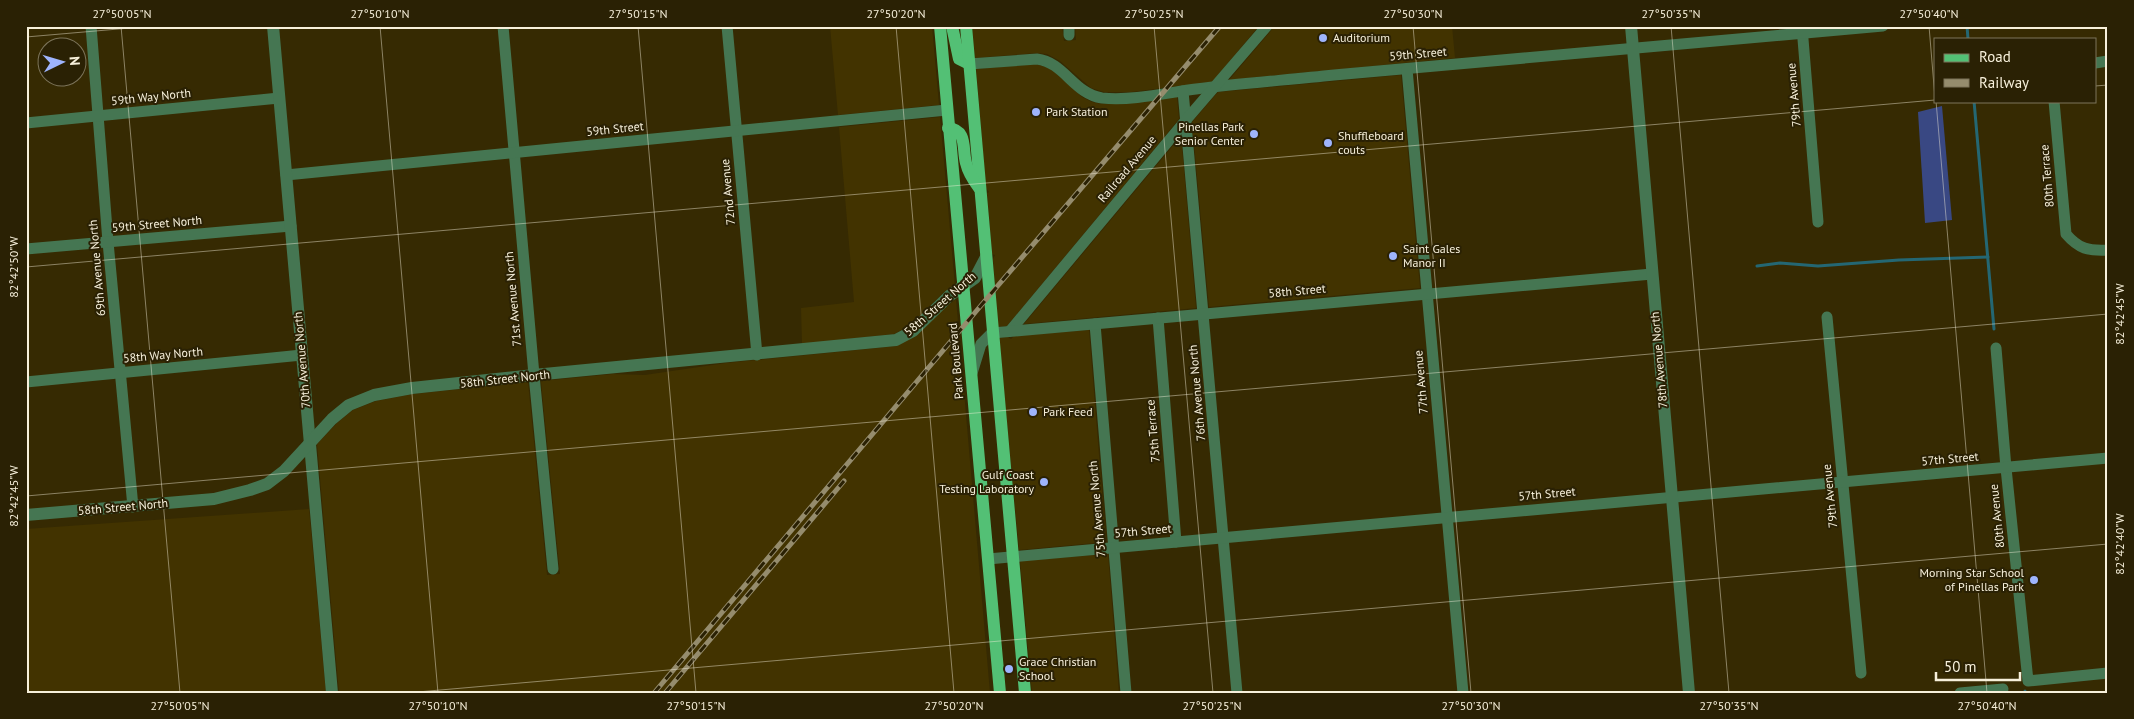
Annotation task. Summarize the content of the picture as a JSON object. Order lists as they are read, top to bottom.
{
  "streets": {
    "main road": ["Park Boulevard"],
    "street": [
      "59th Street",
      "79th Avenue",
      "59th Way North",
      "Railroad Avenue",
      "80th Terrace",
      "72nd Avenue",
      "59th Street North",
      "69th Avenue North",
      "58th Street",
      "71st Avenue North",
      "58th Street North",
      "58th Way North",
      "70th Avenue North",
      "78th Avenue North",
      "77th Avenue",
      "76th Avenue North",
      "75th Terrace",
      "57th Street",
      "75th Avenue North",
      "80th Avenue"
    ]
  },
  "crossings": [
    ["59th Street", "79th Avenue"],
    ["59th Street", "Railroad Avenue"],
    ["59th Street", "72nd Avenue"],
    ["59th Street", "71st Avenue North"],
    ["59th Street", "70th Avenue North"],
    ["59th Street", "78th Avenue North"],
    ["59th Street", "Park Boulevard"],
    ["59th Street", "77th Avenue"],
    ["59th Street", "76th Avenue North"],
    ["79th Avenue", "57th Street"],
    ["59th Way North", "69th Avenue North"],
    ["59th Way North", "70th Avenue North"],
    ["Railroad Avenue", "58th Street"],
    ["Railroad Avenue", "76th Avenue North"],
    ["72nd Avenue", "58th Street North"],
    ["59th Street North", "69th Avenue North"],
    ["59th Street North", "70th Avenue North"],
    ["69th Avenue North", "58th Street North"],
    ["69th Avenue North", "58th Way North"],
    ["58th Street", "78th Avenue North"],
    ["58th Street", "77th Avenue"],
    ["58th Street", "76th Avenue North"],
    ["58th Street", "75th Terrace"],
    ["58th Street", "75th Avenue North"],
    ["71st Avenue North", "58th Street North"],
    ["58th Street North", "70th Avenue North"],
    ["58th Street North", "Park Boulevard"],
    ["58th Way North", "70th Avenue North"],
    ["78th Avenue North", "57th Street"],
    ["Park Boulevard", "57th Street"],
    ["77th Avenue", "57th Street"],
    ["76th Avenue North", "57th Street"],
    ["75th Terrace", "57th Street"],
    ["57th Street", "75th Avenue North"],
    ["57th Street", "80th Avenue"]
  ],
  "places": [
    "Auditorium",
    "Park Station",
    "Pinellas Park Senior Center",
    "Shuffleboard couts",
    "Saint Gales Manor II",
    "Park Feed",
    "Gulf Coast Testing Laboratory",
    "Morning Star School of Pinellas Park",
    "Grace Christian School"
  ],
  "legend": ["Road", "Railway"],
  "scale_bar": "50 m",
  "north": "right",
  "coordinates": [
    "27°50'05\"N",
    "27°50'10\"N",
    "27°50'15\"N",
    "27°50'20\"N",
    "27°50'25\"N",
    "27°50'30\"N",
    "27°50'35\"N",
    "27°50'40\"N",
    "82°42'50\"W",
    "82°42'45\"W",
    "82°42'40\"W"
  ]
}
